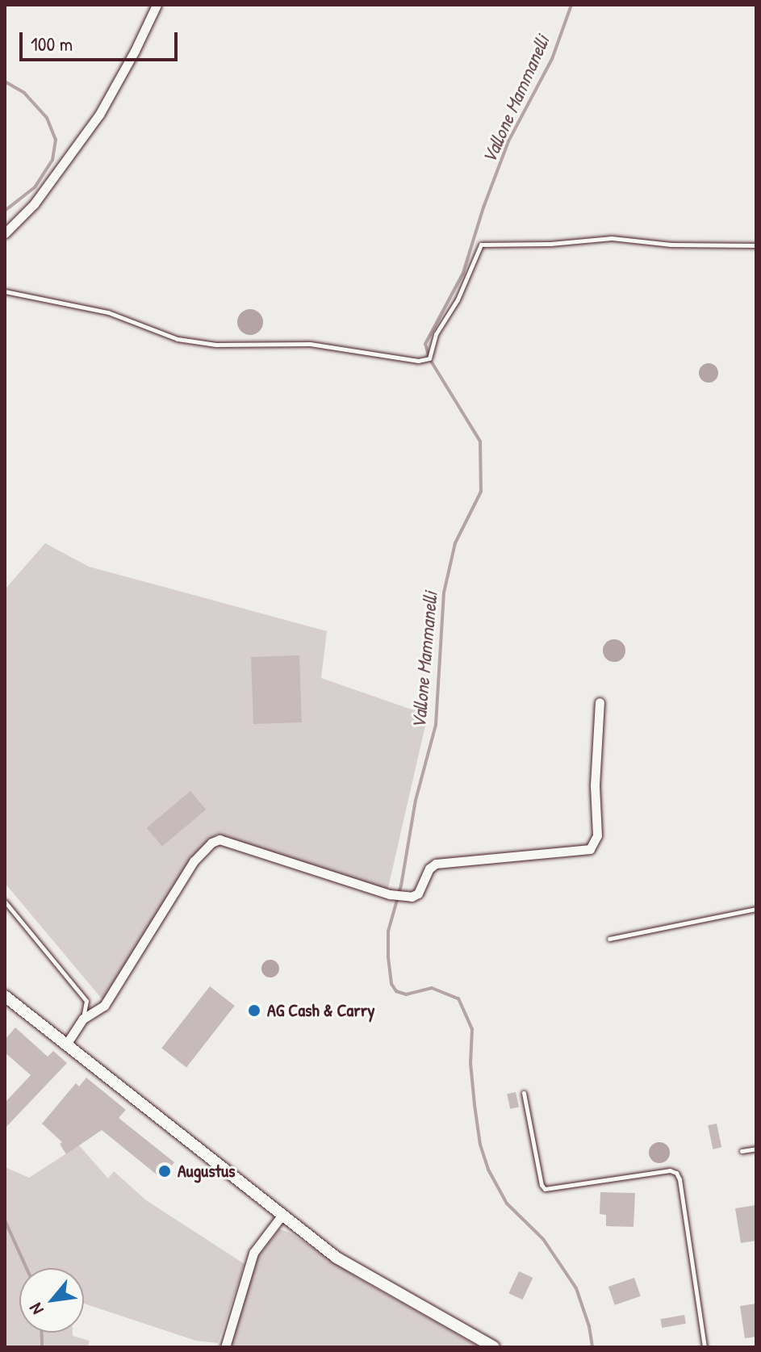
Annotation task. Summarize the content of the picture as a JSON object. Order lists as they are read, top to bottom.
{
  "water": ["Vallone Mammanelli"],
  "places": ["AG Cash & Carry", "Augustus"],
  "scale_bar": "100 m",
  "north": "bottom left"
}
